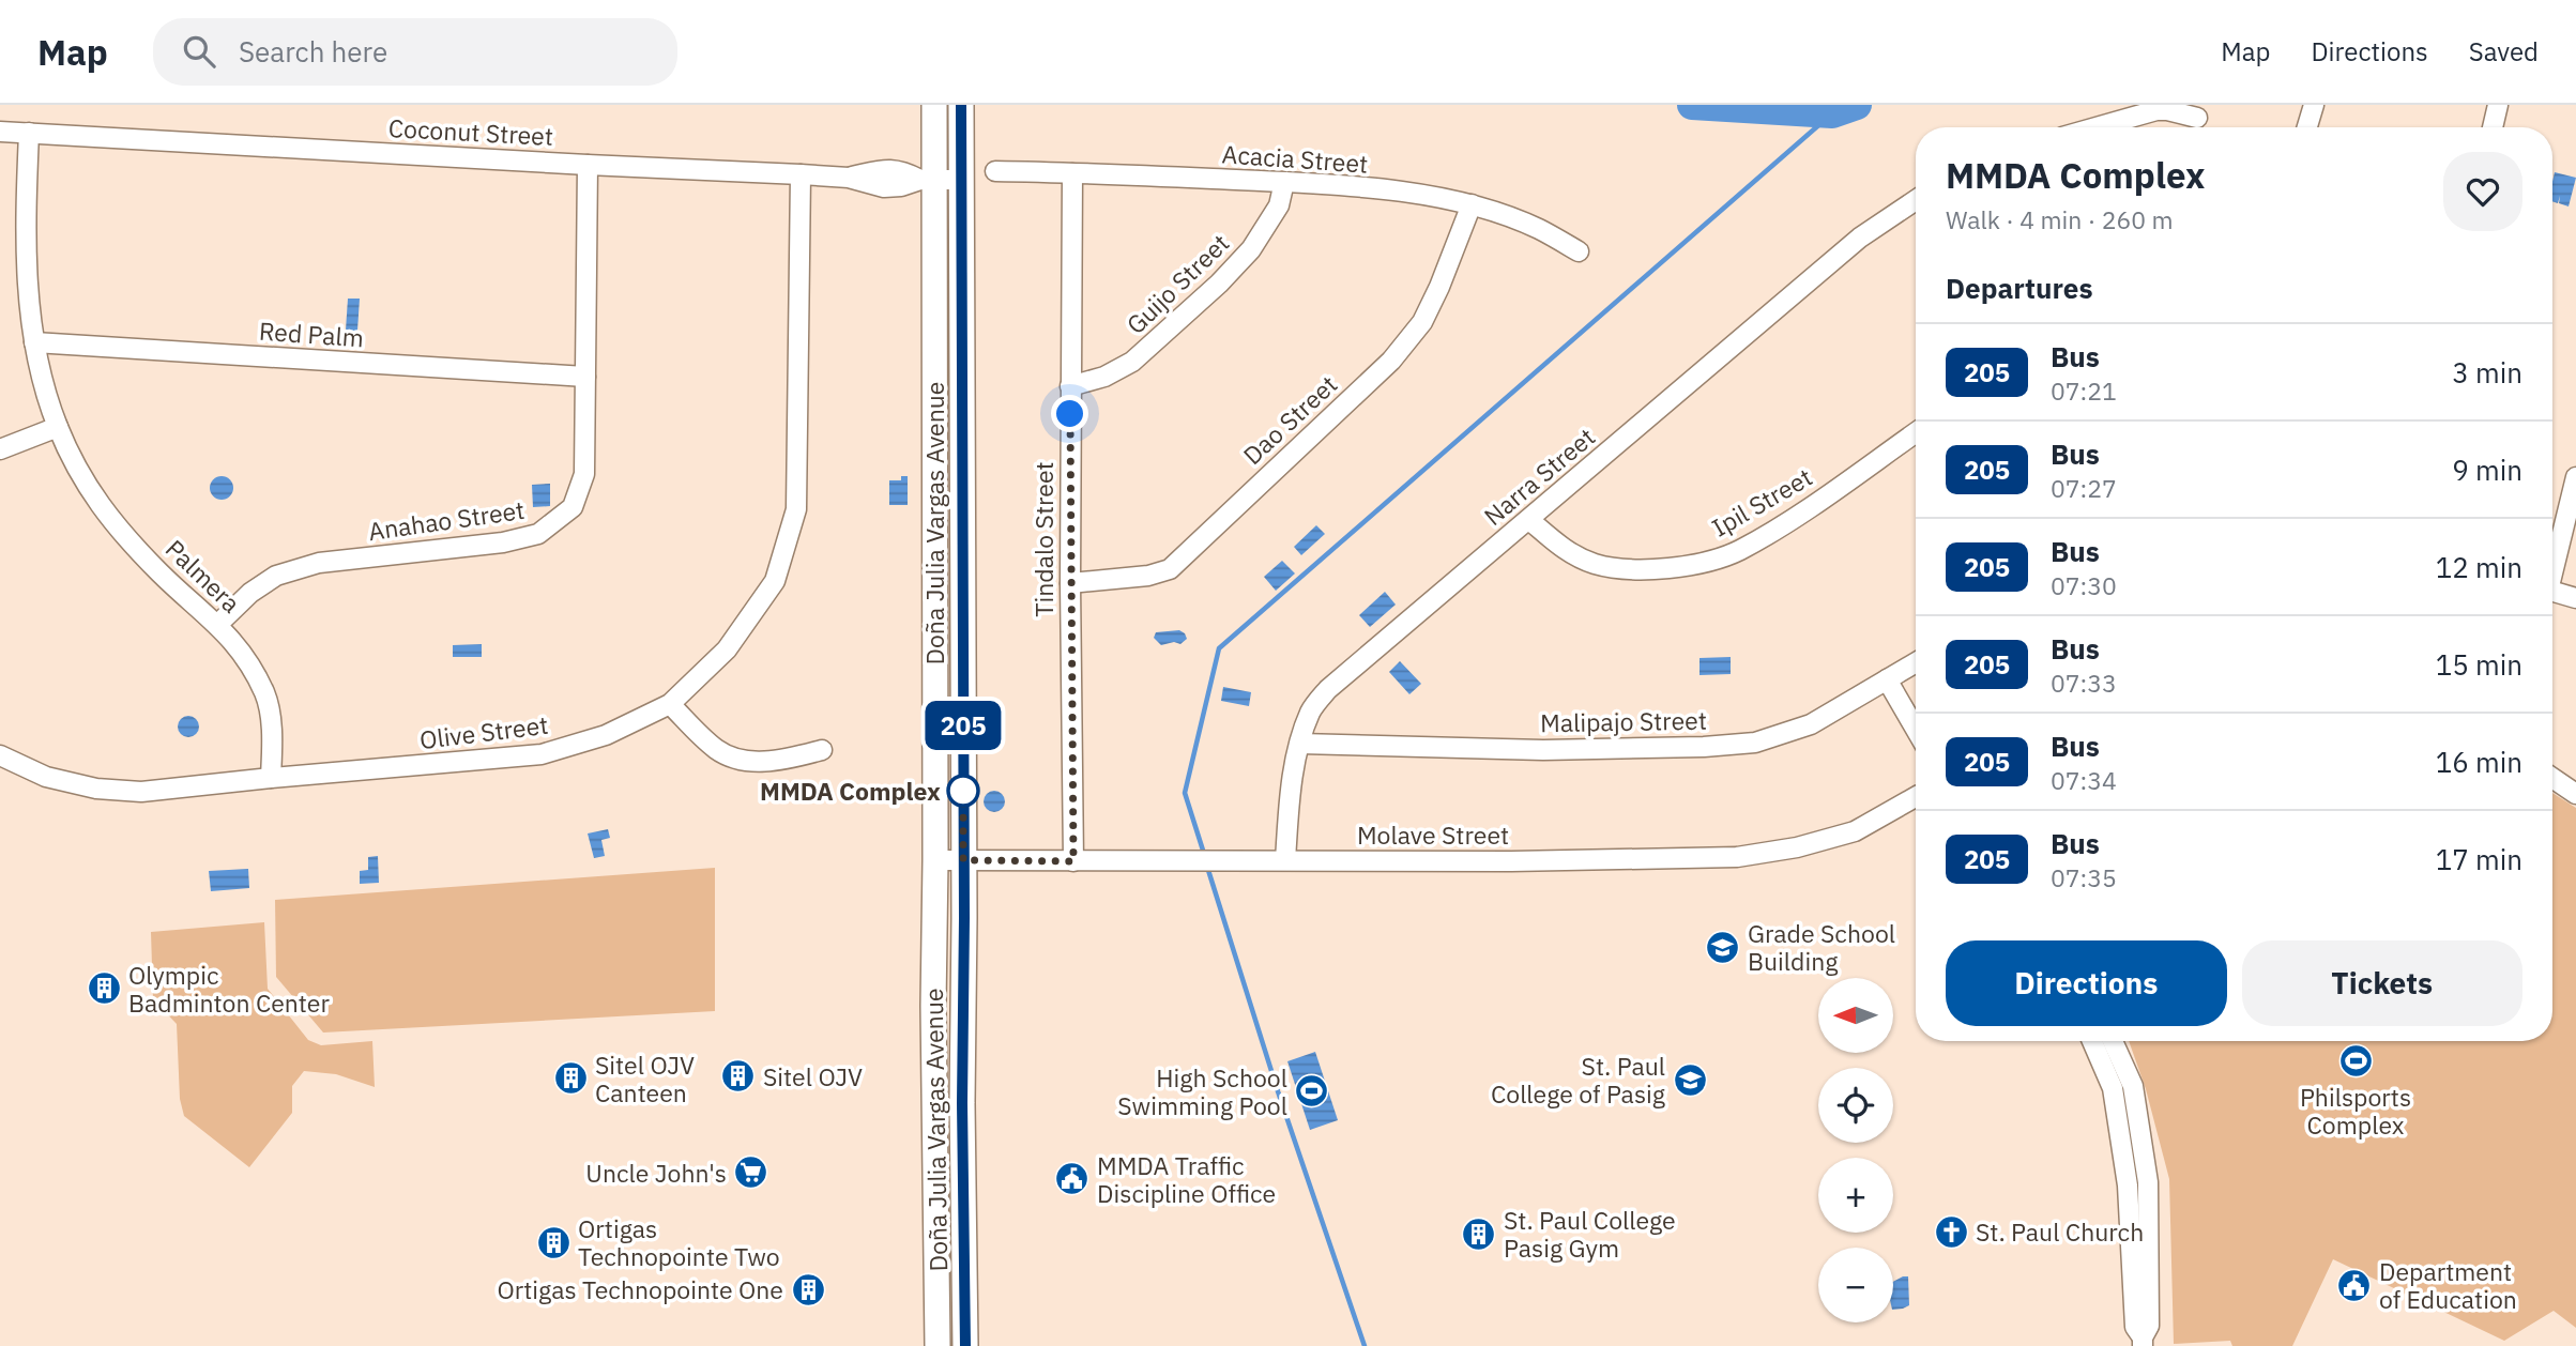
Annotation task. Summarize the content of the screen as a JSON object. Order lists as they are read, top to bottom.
{
  "streets": {
    "main road": ["Doña Julia Vargas Avenue"],
    "street": [
      "Coconut Street",
      "Acacia Street",
      "Guijo Street",
      "Red Palm",
      "Dao Street",
      "Narra Street",
      "Ipil Street",
      "Anahao Street",
      "Tindalo Street",
      "Palmera",
      "Malipajo Street",
      "Olive Street",
      "Molave Street"
    ]
  },
  "crossings": [
    ["Coconut Street", "Anahao Street"],
    ["Coconut Street", "Doña Julia Vargas Avenue"],
    ["Coconut Street", "Palmera"],
    ["Coconut Street", "Olive Street"],
    ["Acacia Street", "Guijo Street"],
    ["Acacia Street", "Dao Street"],
    ["Acacia Street", "Tindalo Street"],
    ["Guijo Street", "Tindalo Street"],
    ["Red Palm", "Anahao Street"],
    ["Red Palm", "Palmera"],
    ["Dao Street", "Tindalo Street"],
    ["Narra Street", "Ipil Street"],
    ["Narra Street", "Malipajo Street"],
    ["Narra Street", "Molave Street"],
    ["Anahao Street", "Palmera"],
    ["Doña Julia Vargas Avenue", "Molave Street"],
    ["Tindalo Street", "Molave Street"],
    ["Palmera", "Olive Street"]
  ],
  "places": {
    "other": ["MMDA Complex"],
    "school or university": ["Grade School Building", "St. Paul College of Pasig"],
    "building": [
      "Olympic Badminton Center",
      "Sitel OJV",
      "Sitel OJV Canteen",
      "St. Paul College Pasig Gym",
      "Ortigas Technopointe Two",
      "Ortigas Technopointe One"
    ],
    "sports": ["Philsports Complex", "High School Swimming Pool"],
    "supermarket": ["Uncle John's"],
    "public building": ["MMDA Traffic Discipline Office", "Department of Education"],
    "church": ["St. Paul Church"]
  },
  "lines": ["bus line 205"],
  "north": "left",
  "page": {
    "header": "Map",
    "search": "Search here",
    "nav": ["Map", "Directions", "Saved"],
    "on_map": "205",
    "heading": [
      ["MMDA Complex", "Walk · 4 min · 260 m"],
      "Departures"
    ],
    "list": [
      {
        "mark": "205",
        "name": "Bus",
        "note": "07:21",
        "value": "3 min"
      },
      {
        "mark": "205",
        "name": "Bus",
        "note": "07:27",
        "value": "9 min"
      },
      {
        "mark": "205",
        "name": "Bus",
        "note": "07:30",
        "value": "12 min"
      },
      {
        "mark": "205",
        "name": "Bus",
        "note": "07:33",
        "value": "15 min"
      },
      {
        "mark": "205",
        "name": "Bus",
        "note": "07:34",
        "value": "16 min"
      },
      {
        "mark": "205",
        "name": "Bus",
        "note": "07:35",
        "value": "17 min"
      }
    ],
    "buttons": ["Directions", "Tickets"],
    "map_buttons": ["+", "−"]
  }
}
